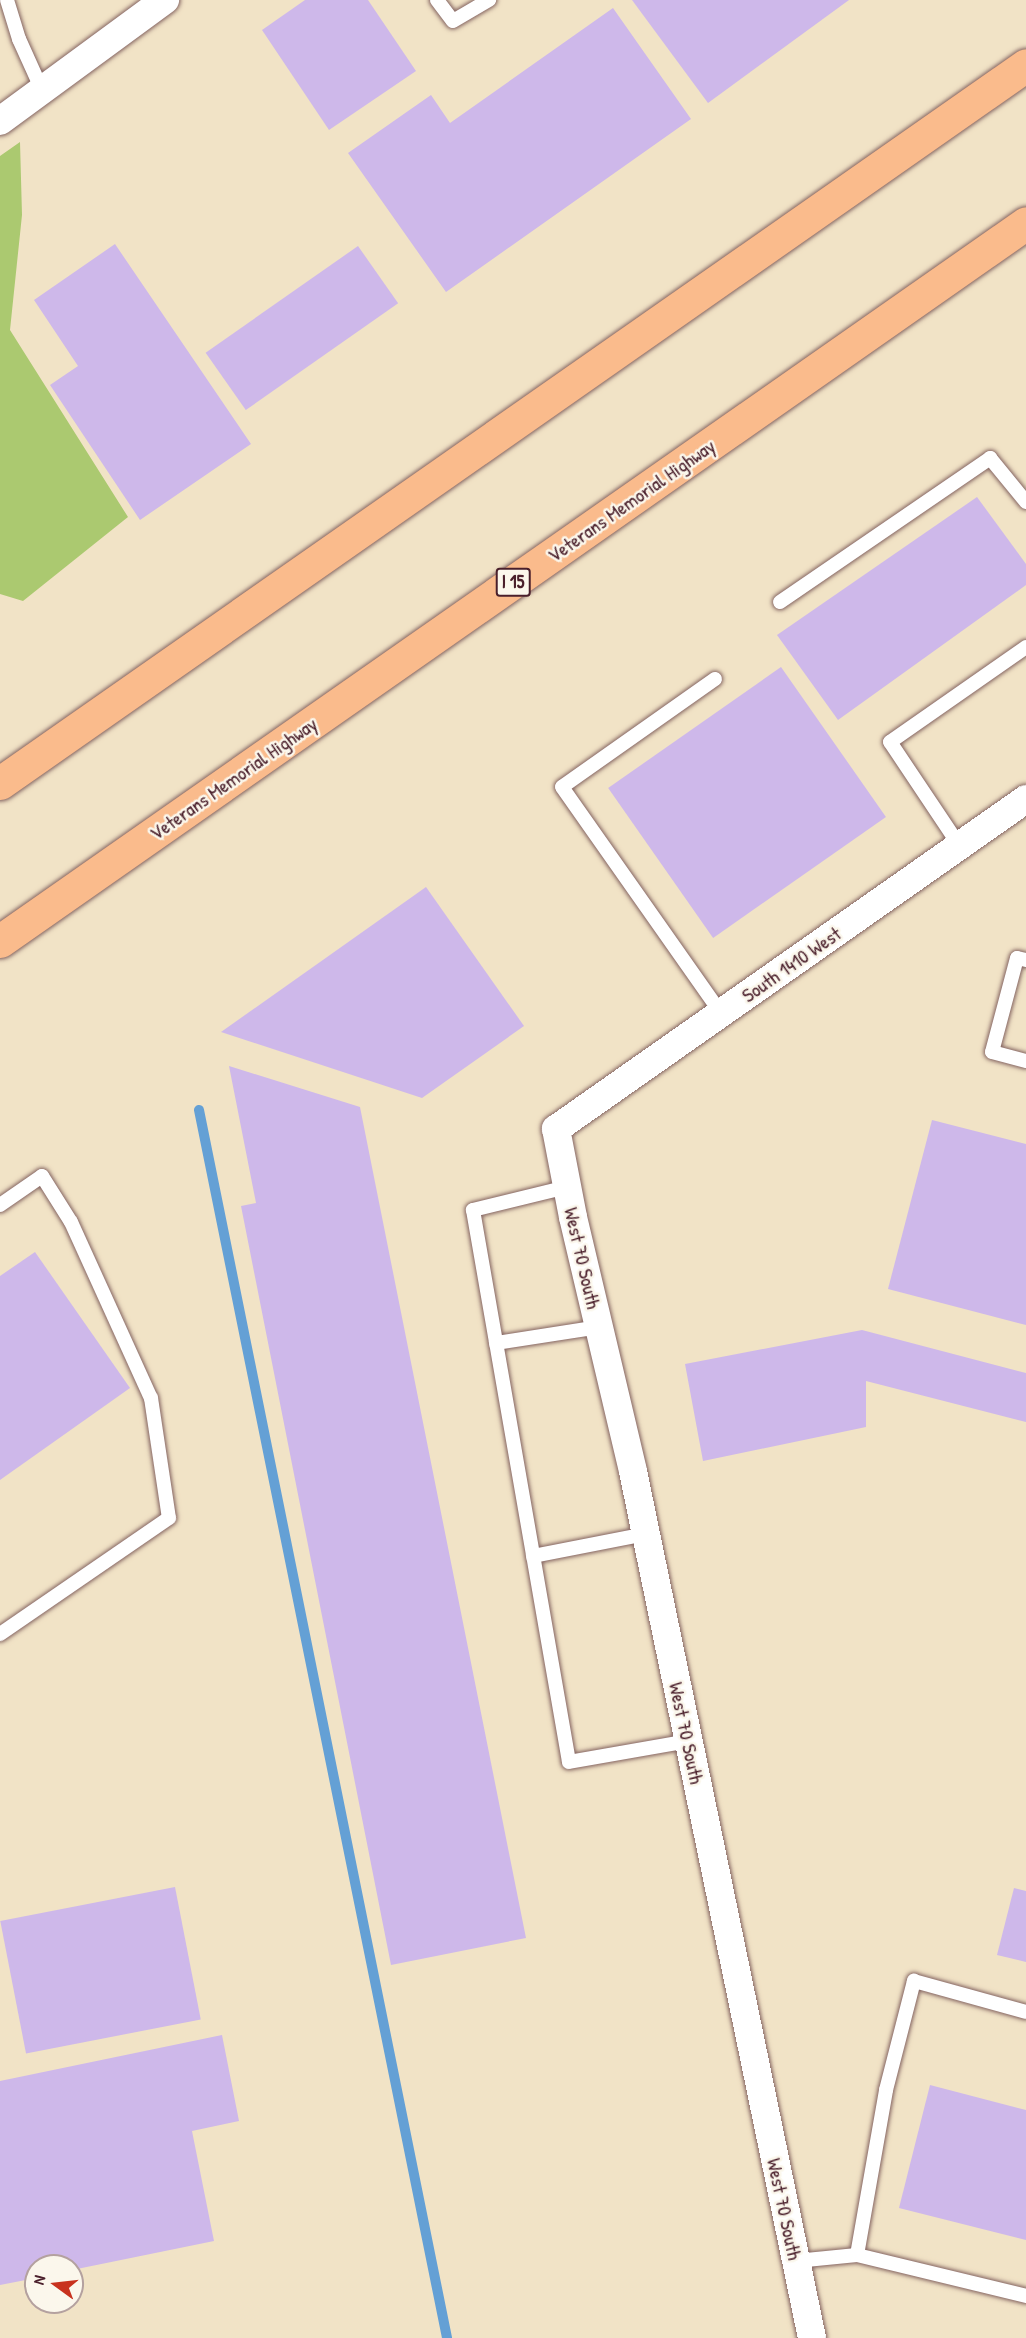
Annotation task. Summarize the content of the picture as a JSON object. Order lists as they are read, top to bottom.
{
  "streets": {
    "highway": ["Veterans Memorial Highway", "I 15"],
    "street": ["South 1410 West", "West 70 South"]
  },
  "crossings": [
    ["South 1410 West", "West 70 South"]
  ],
  "north": "left"
}
